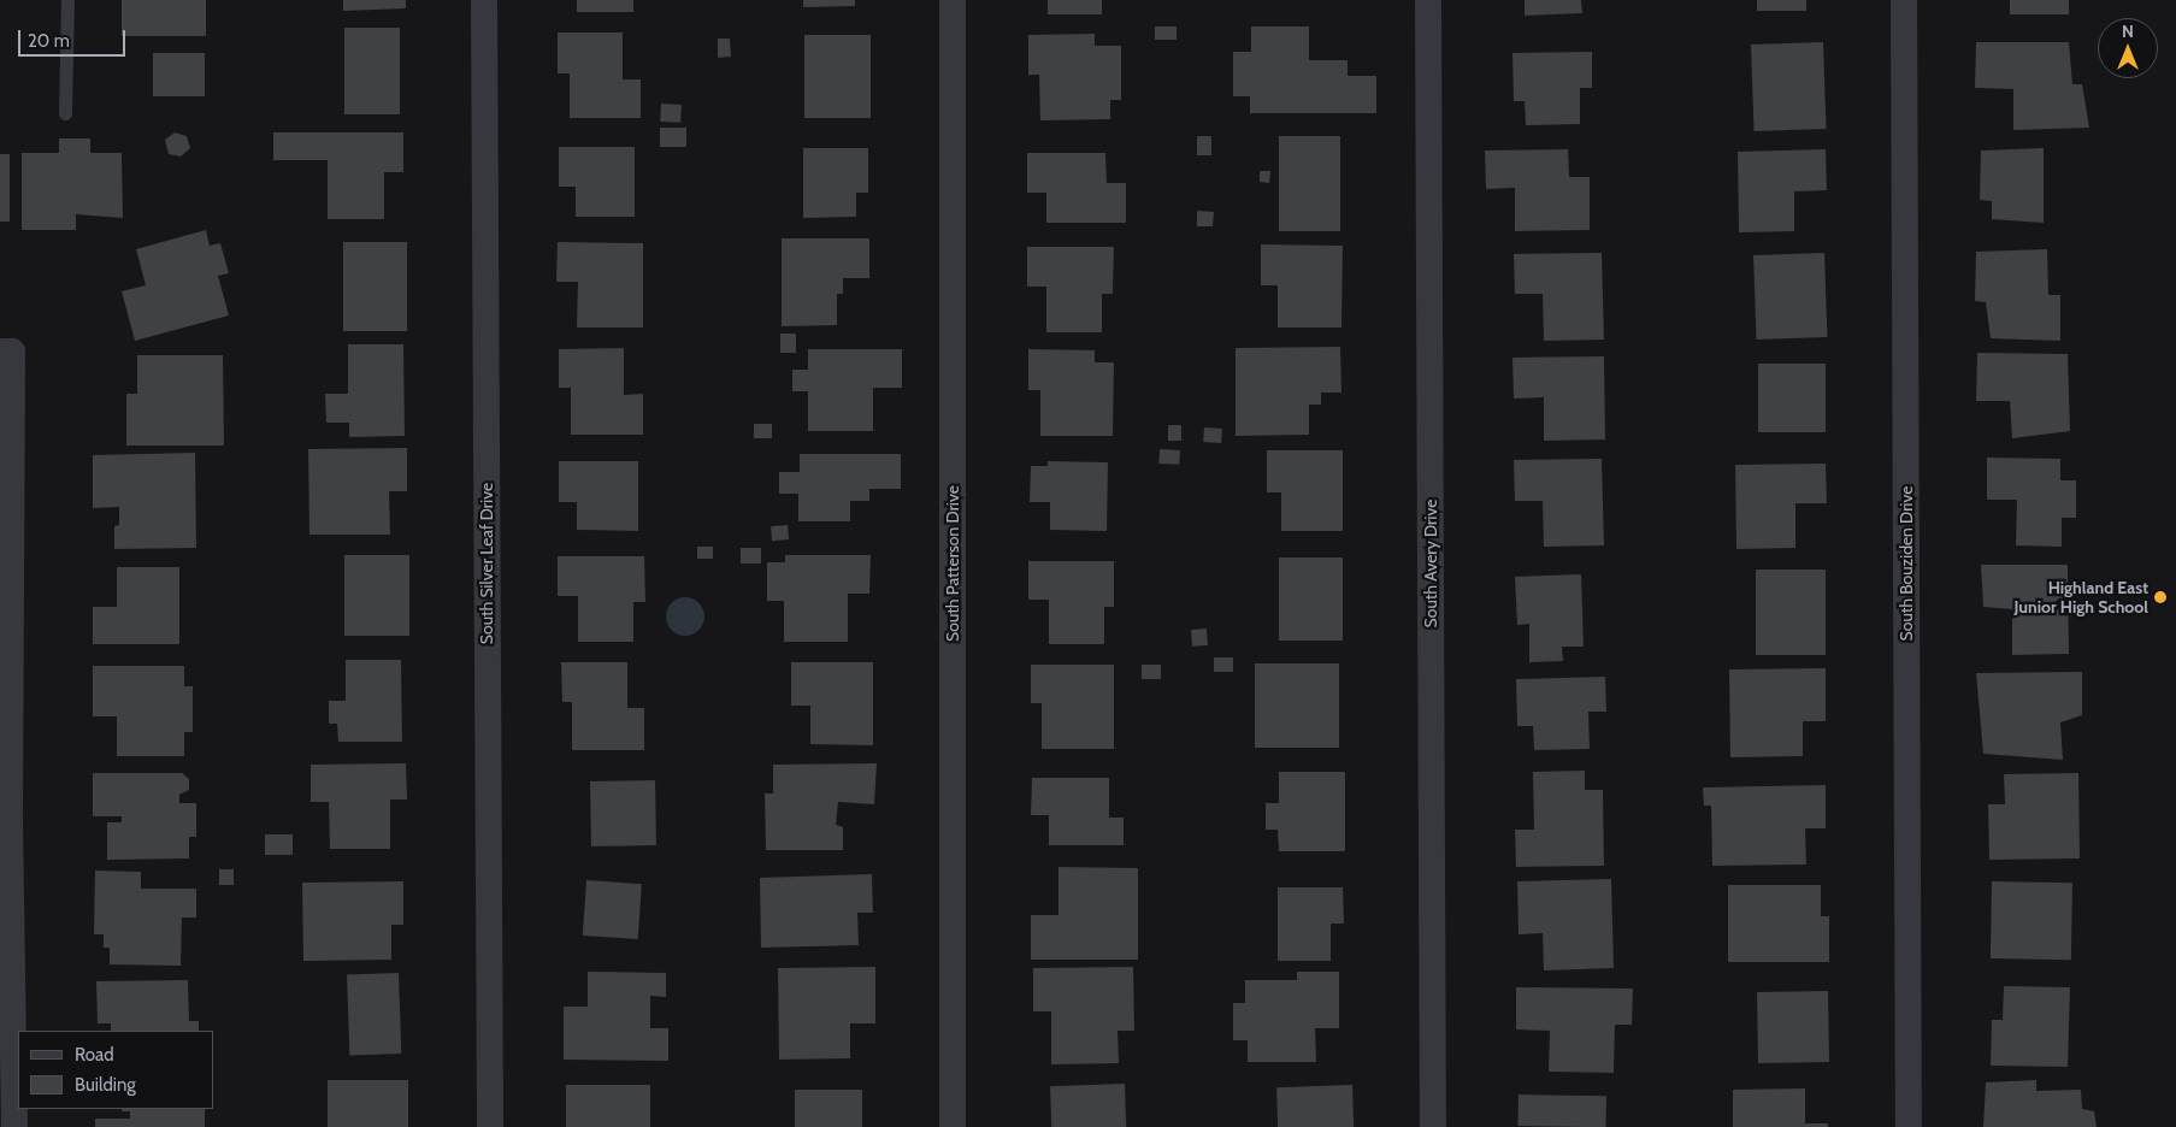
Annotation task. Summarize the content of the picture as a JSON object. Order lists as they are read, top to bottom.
{
  "streets": {
    "street": [
      "South Silver Leaf Drive",
      "South Patterson Drive",
      "South Avery Drive",
      "South Bouziden Drive"
    ]
  },
  "places": ["Highland East Junior High School"],
  "legend": ["Road", "Building"],
  "scale_bar": "20 m",
  "north": "top"
}
